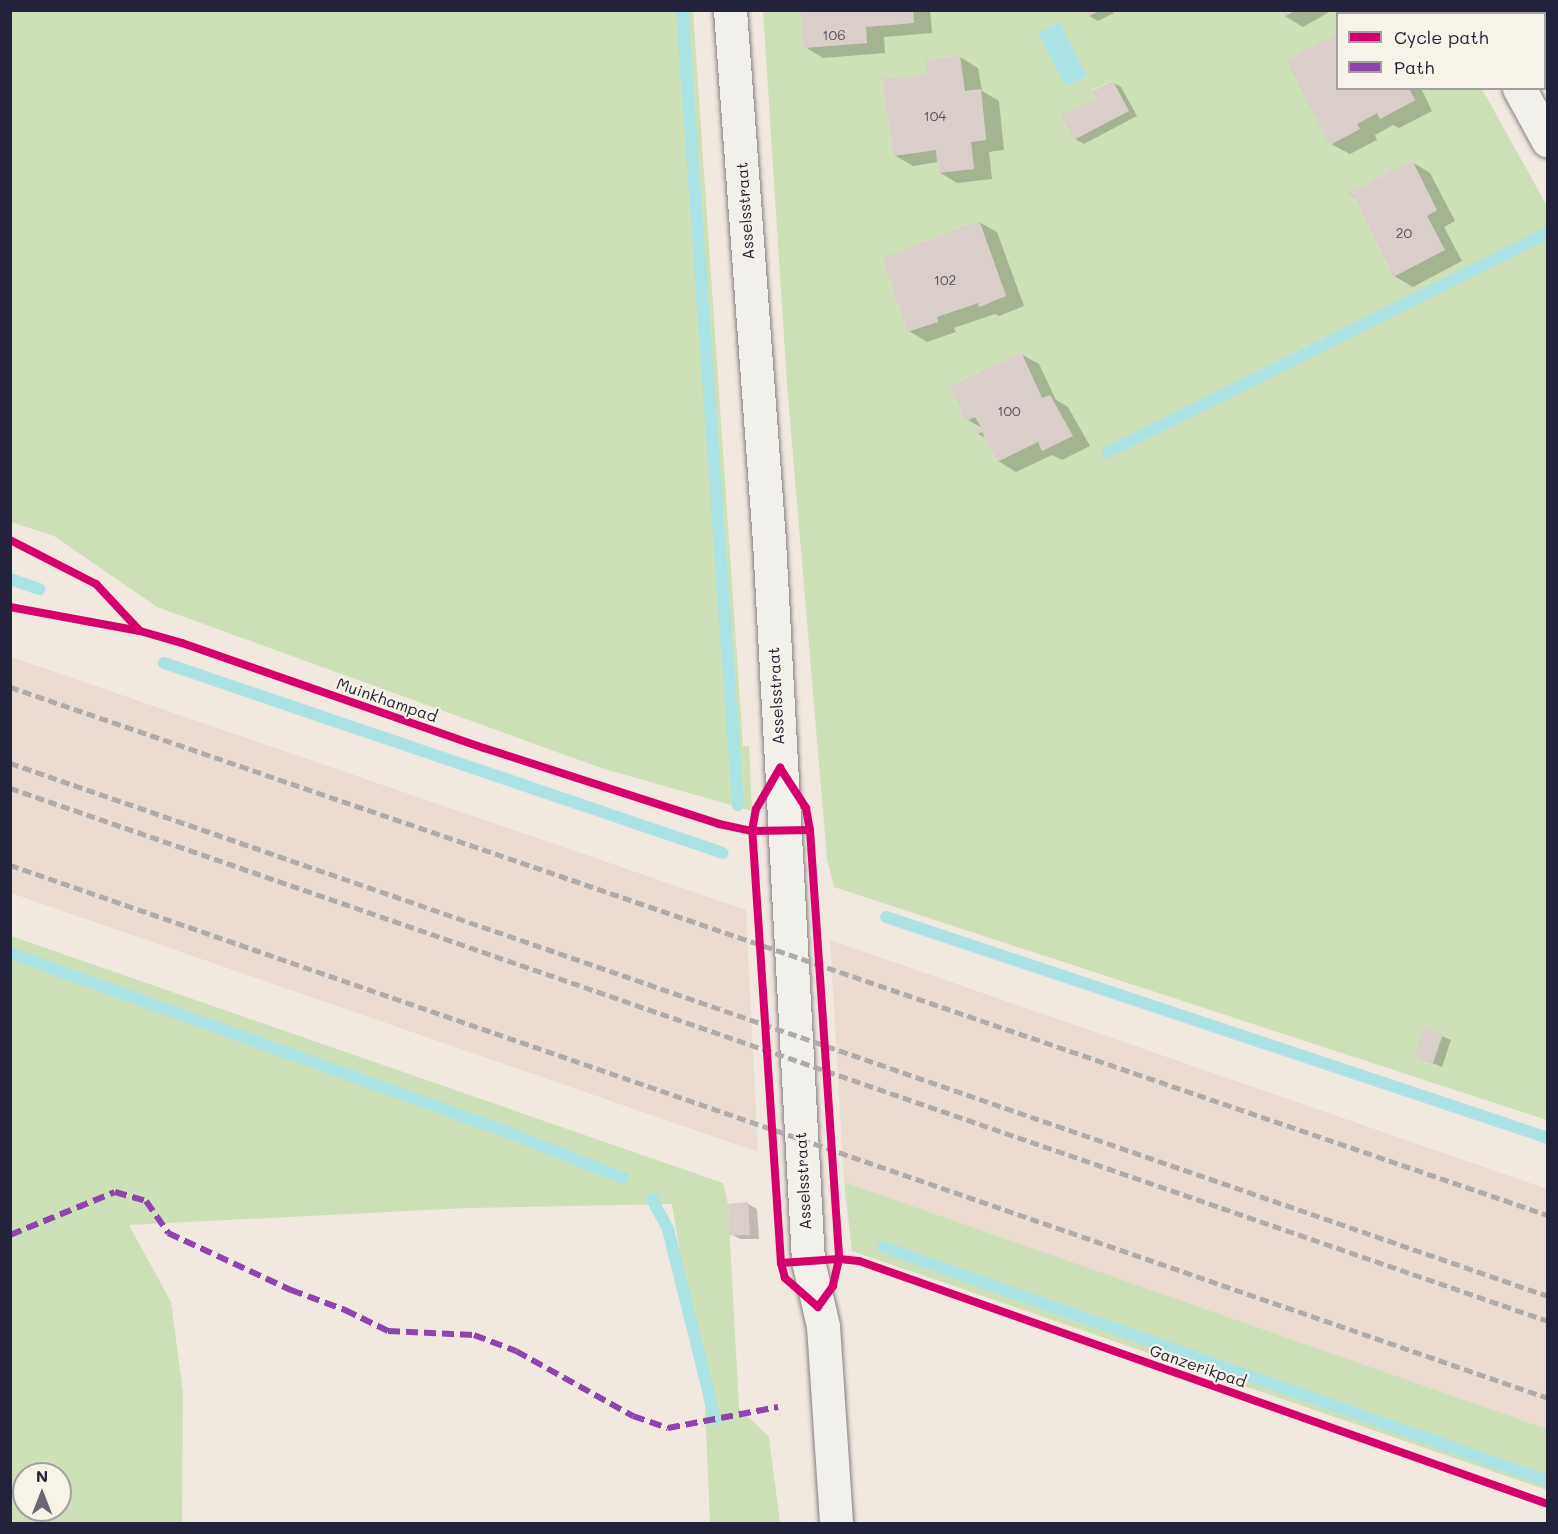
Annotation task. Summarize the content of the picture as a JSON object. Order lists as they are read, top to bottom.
{
  "streets": {
    "street": ["Asselsstraat"],
    "cycle path": ["Muinkhampad", "Ganzerikpad"]
  },
  "house_numbers": [
    "106",
    "104",
    "20",
    "102",
    "100"
  ],
  "legend": ["Cycle path", "Path"],
  "north": "top"
}
